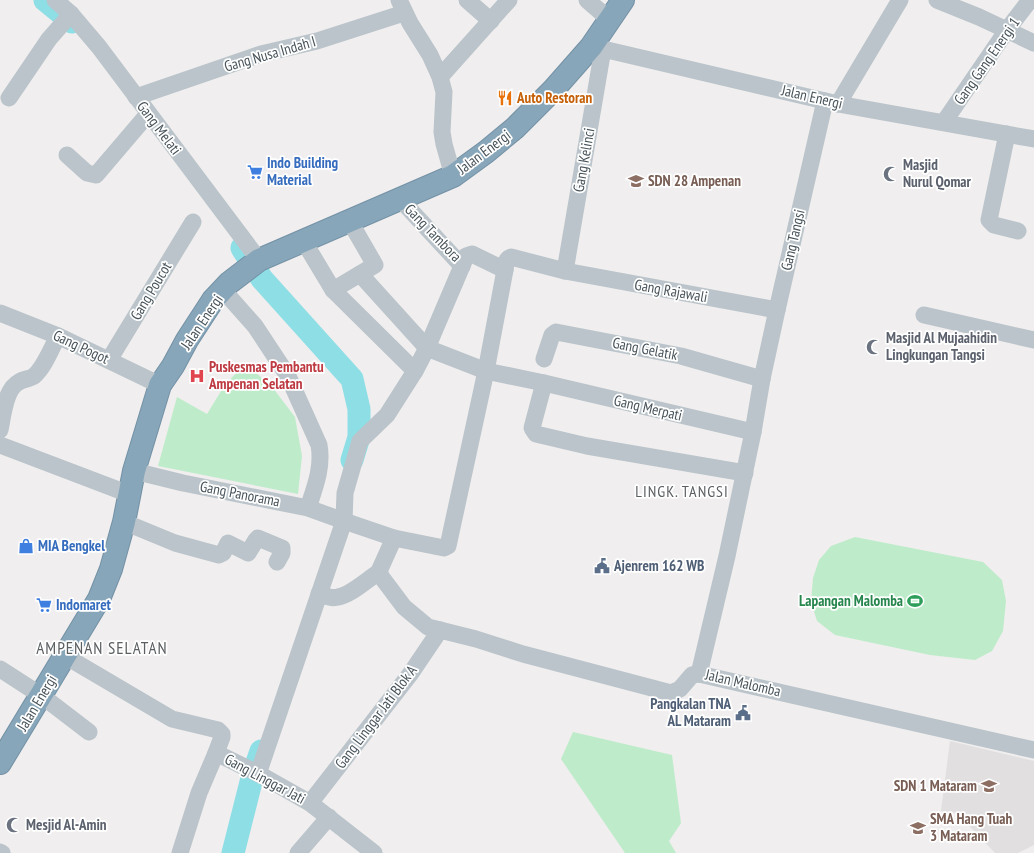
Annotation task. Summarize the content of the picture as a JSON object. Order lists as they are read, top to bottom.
{
  "streets": {
    "highway": ["Jalan Energi"],
    "street": [
      "Gang Nusa Indah I",
      "Gang Gang Energi 1",
      "Gang Melati",
      "Gang Kelinci",
      "Gang Tambora",
      "Gang Tangsi",
      "Gang Poucot",
      "Gang Rajawali",
      "Gang Pogot",
      "Gang Gelatik",
      "Gang Merpati",
      "Gang Panorama",
      "Jalan Malomba",
      "Gang Linggar Jati Blok A",
      "Gang Linggar Jati"
    ]
  },
  "crossings": [
    ["Gang Nusa Indah I", "Gang Melati"],
    ["Gang Gang Energi 1", "Jalan Energi"],
    ["Jalan Energi", "Gang Melati"],
    ["Jalan Energi", "Gang Kelinci"],
    ["Jalan Energi", "Gang Tambora"],
    ["Jalan Energi", "Gang Tangsi"],
    ["Jalan Energi", "Gang Pogot"],
    ["Jalan Energi", "Gang Panorama"],
    ["Jalan Energi", "Gang Linggar Jati"],
    ["Gang Kelinci", "Gang Rajawali"],
    ["Gang Tambora", "Gang Rajawali"],
    ["Gang Tangsi", "Gang Rajawali"],
    ["Gang Tangsi", "Gang Gelatik"],
    ["Gang Tangsi", "Jalan Malomba"],
    ["Gang Poucot", "Gang Pogot"],
    ["Gang Gelatik", "Jalan Malomba"],
    ["Gang Merpati", "Gang Panorama"],
    ["Gang Merpati", "Jalan Malomba"],
    ["Gang Linggar Jati Blok A", "Gang Linggar Jati"]
  ],
  "districts": ["LINGK. TANGSI", "AMPENAN SELATAN"],
  "places": {
    "restaurant": ["Auto Restoran"],
    "supermarket": ["Indo Building Material", "Indomaret"],
    "mosque": ["Masjid Nurul Qomar", "Masjid Al Mujaahidin Lingkungan Tangsi", "Mesjid Al-Amin"],
    "school or university": ["SDN 28 Ampenan", "SDN 1 Mataram", "SMA Hang Tuah 3 Mataram"],
    "hospital": ["Puskesmas Pembantu Ampenan Selatan"],
    "shop": ["MIA Bengkel"],
    "public building": ["Ajenrem 162 WB", "Pangkalan TNA AL Mataram"],
    "sports": ["Lapangan Malomba"]
  }
}
